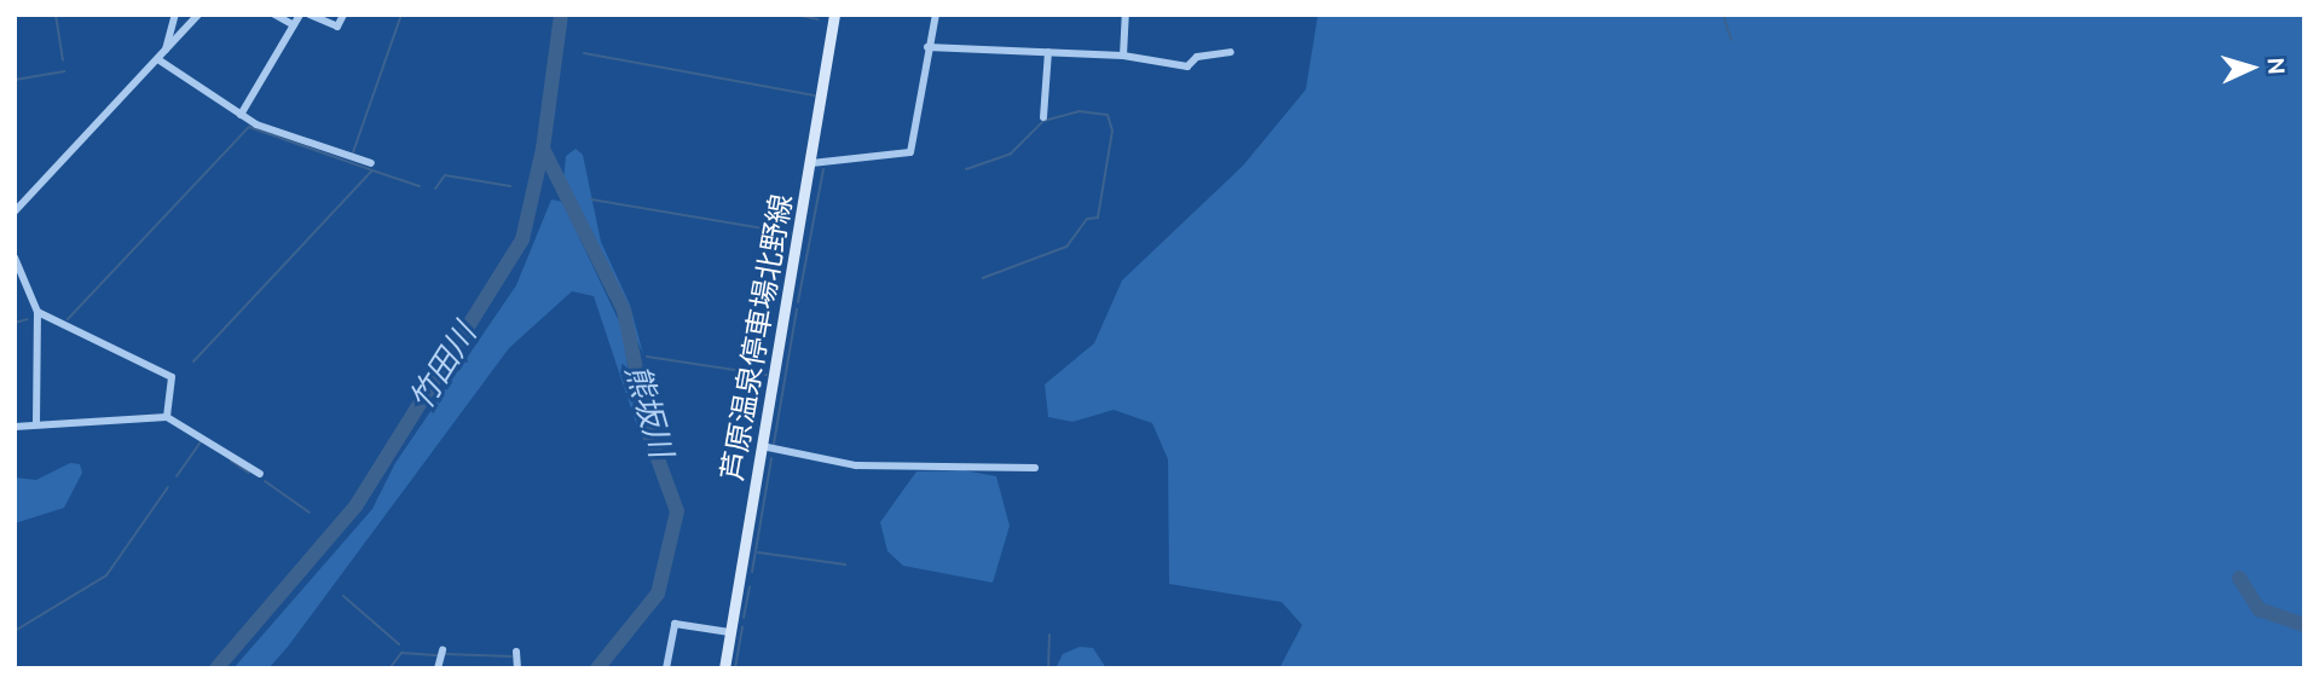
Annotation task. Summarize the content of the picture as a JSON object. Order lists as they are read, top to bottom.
{
  "streets": {
    "main road": ["芦原温泉停車場北野線"]
  },
  "water": ["竹田川", "熊坂川"],
  "north": "right"
}
